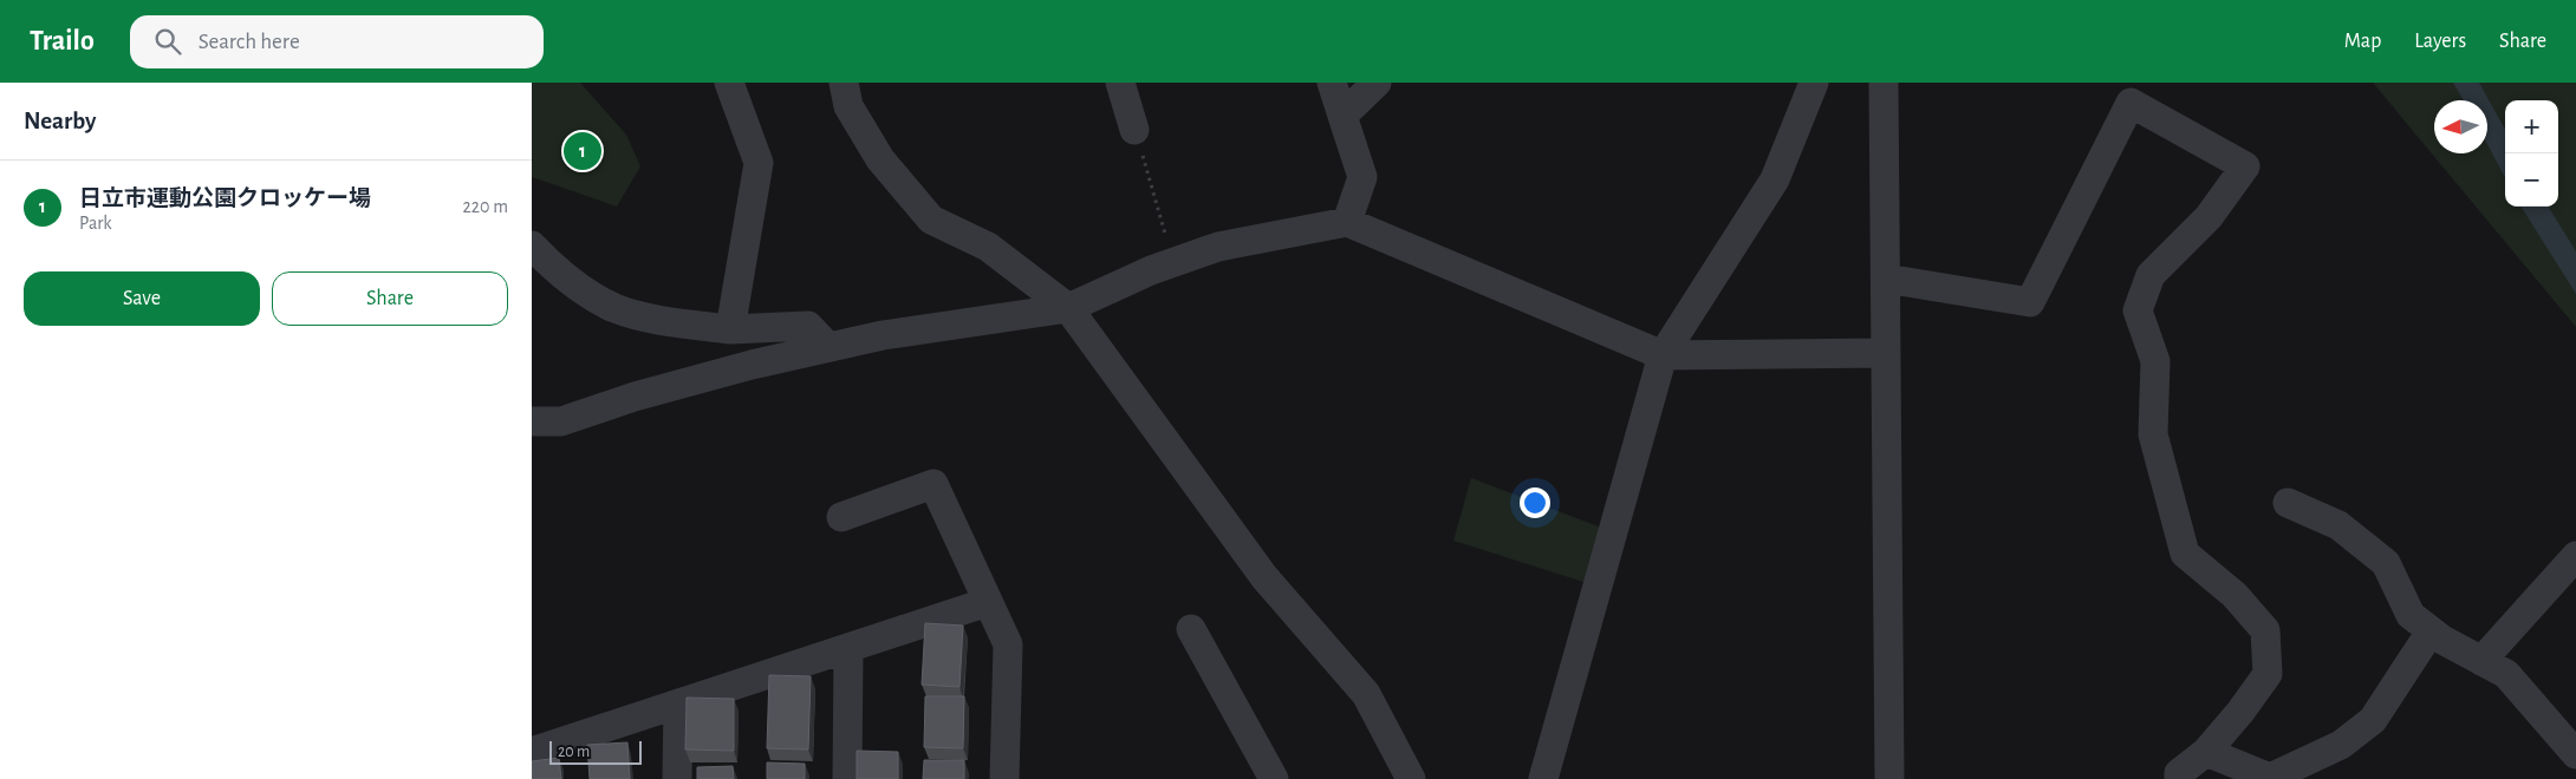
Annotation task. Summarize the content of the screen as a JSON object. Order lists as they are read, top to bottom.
{
  "scale_bar": "20 m",
  "north": "left",
  "page": {
    "header": "Trailo",
    "search": "Search here",
    "nav": ["Map", "Layers", "Share"],
    "heading": "Nearby",
    "map_buttons": ["+", "−"],
    "pins": "1",
    "list": [
      {
        "mark": "1",
        "name": "日立市運動公園クロッケー場",
        "note": "Park",
        "value": "220 m"
      }
    ],
    "buttons": ["Save", "Share"],
    "scale": "20 m"
  }
}
